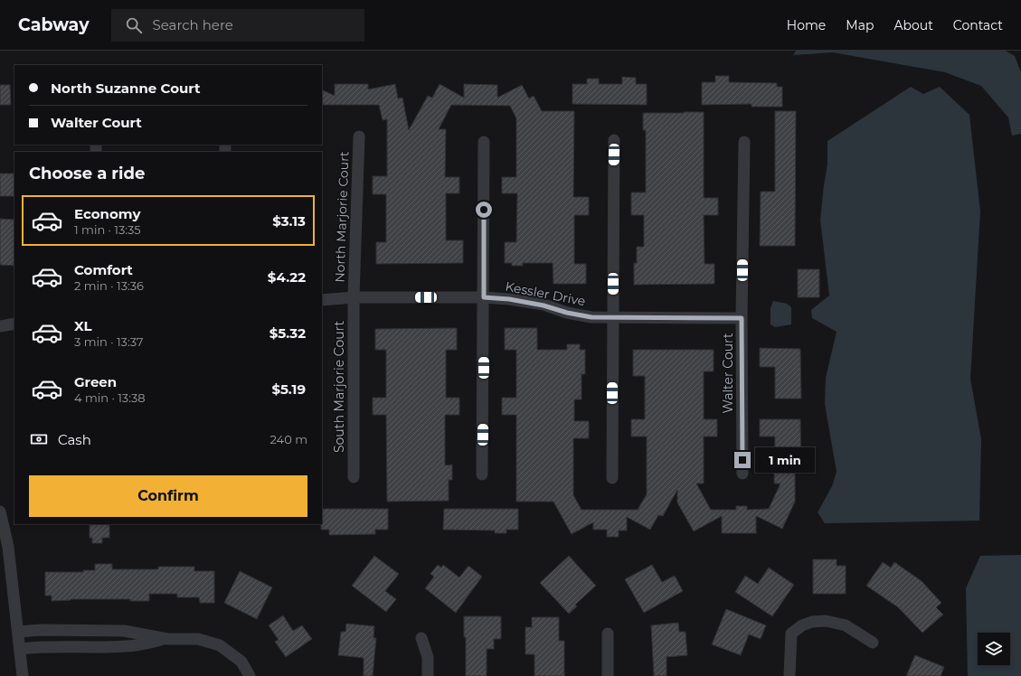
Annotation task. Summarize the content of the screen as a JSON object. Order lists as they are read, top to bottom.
{
  "streets": {
    "street": [
      "North Marjorie Court",
      "Kessler Drive",
      "Walter Court",
      "South Marjorie Court"
    ]
  },
  "crossings": [
    ["North Marjorie Court", "Kessler Drive"],
    ["North Marjorie Court", "South Marjorie Court"],
    ["Kessler Drive", "Walter Court"],
    ["Kessler Drive", "South Marjorie Court"]
  ],
  "page": {
    "header": "Cabway",
    "search": "Search here",
    "nav": [
      "Home",
      "Map",
      "About",
      "Contact"
    ],
    "banner": ["North Suzanne Court", "Walter Court"],
    "heading": "Choose a ride",
    "list": [
      {
        "name": "Economy",
        "note": "1 min · 13:35",
        "value": "$3.13"
      },
      {
        "name": "Comfort",
        "note": "2 min · 13:36",
        "value": "$4.22"
      },
      {
        "name": "XL",
        "note": "3 min · 13:37",
        "value": "$5.32"
      },
      {
        "name": "Green",
        "note": "4 min · 13:38",
        "value": "$5.19"
      }
    ],
    "pay": ["Cash", "240 m"],
    "bubble": "1 min",
    "buttons": "Confirm"
  }
}
